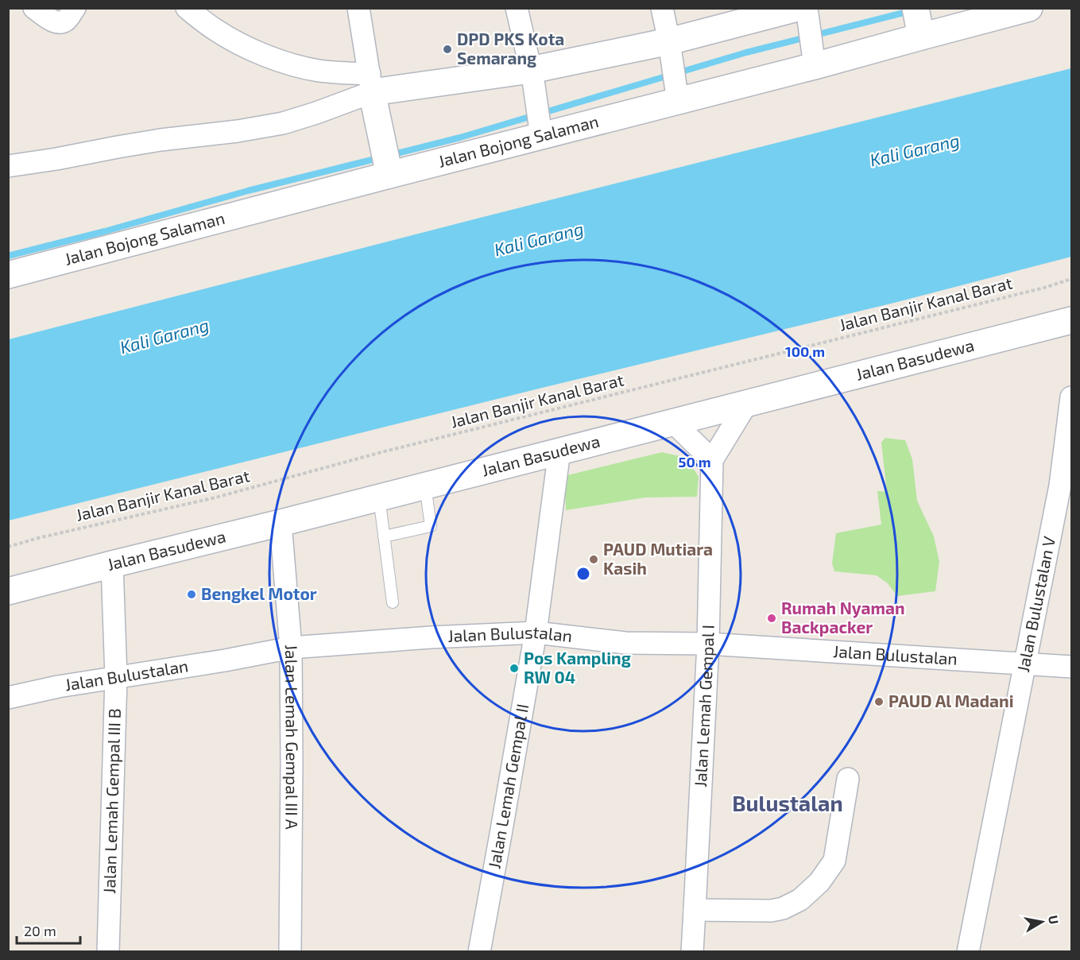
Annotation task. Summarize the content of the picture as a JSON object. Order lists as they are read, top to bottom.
{
  "streets": {
    "street": [
      "Jalan Bojong Salaman",
      "Jalan Basudewa",
      "Jalan Bulustalan V",
      "Jalan Bulustalan",
      "Jalan Lemah Gempal I",
      "Jalan Lemah Gempal III A",
      "Jalan Lemah Gempal II",
      "Jalan Lemah Gempal III B"
    ],
    "path": ["Jalan Banjir Kanal Barat"]
  },
  "crossings": [
    ["Jalan Basudewa", "Jalan Lemah Gempal III A"],
    ["Jalan Basudewa", "Jalan Lemah Gempal II"],
    ["Jalan Basudewa", "Jalan Lemah Gempal III B"],
    ["Jalan Bulustalan V", "Jalan Bulustalan"],
    ["Jalan Bulustalan", "Jalan Lemah Gempal I"],
    ["Jalan Bulustalan", "Jalan Lemah Gempal III A"],
    ["Jalan Bulustalan", "Jalan Lemah Gempal II"],
    ["Jalan Bulustalan", "Jalan Lemah Gempal III B"]
  ],
  "districts": ["Bulustalan"],
  "water": ["Kali Garang"],
  "places": [
    "DPD PKS Kota Semarang",
    "PAUD Mutiara Kasih",
    "Bengkel Motor",
    "Rumah Nyaman Backpacker",
    "Pos Kampling RW 04",
    "PAUD Al Madani"
  ],
  "scale_bar": "20 m",
  "north": "right",
  "rings": ["100 m", "50 m"]
}
